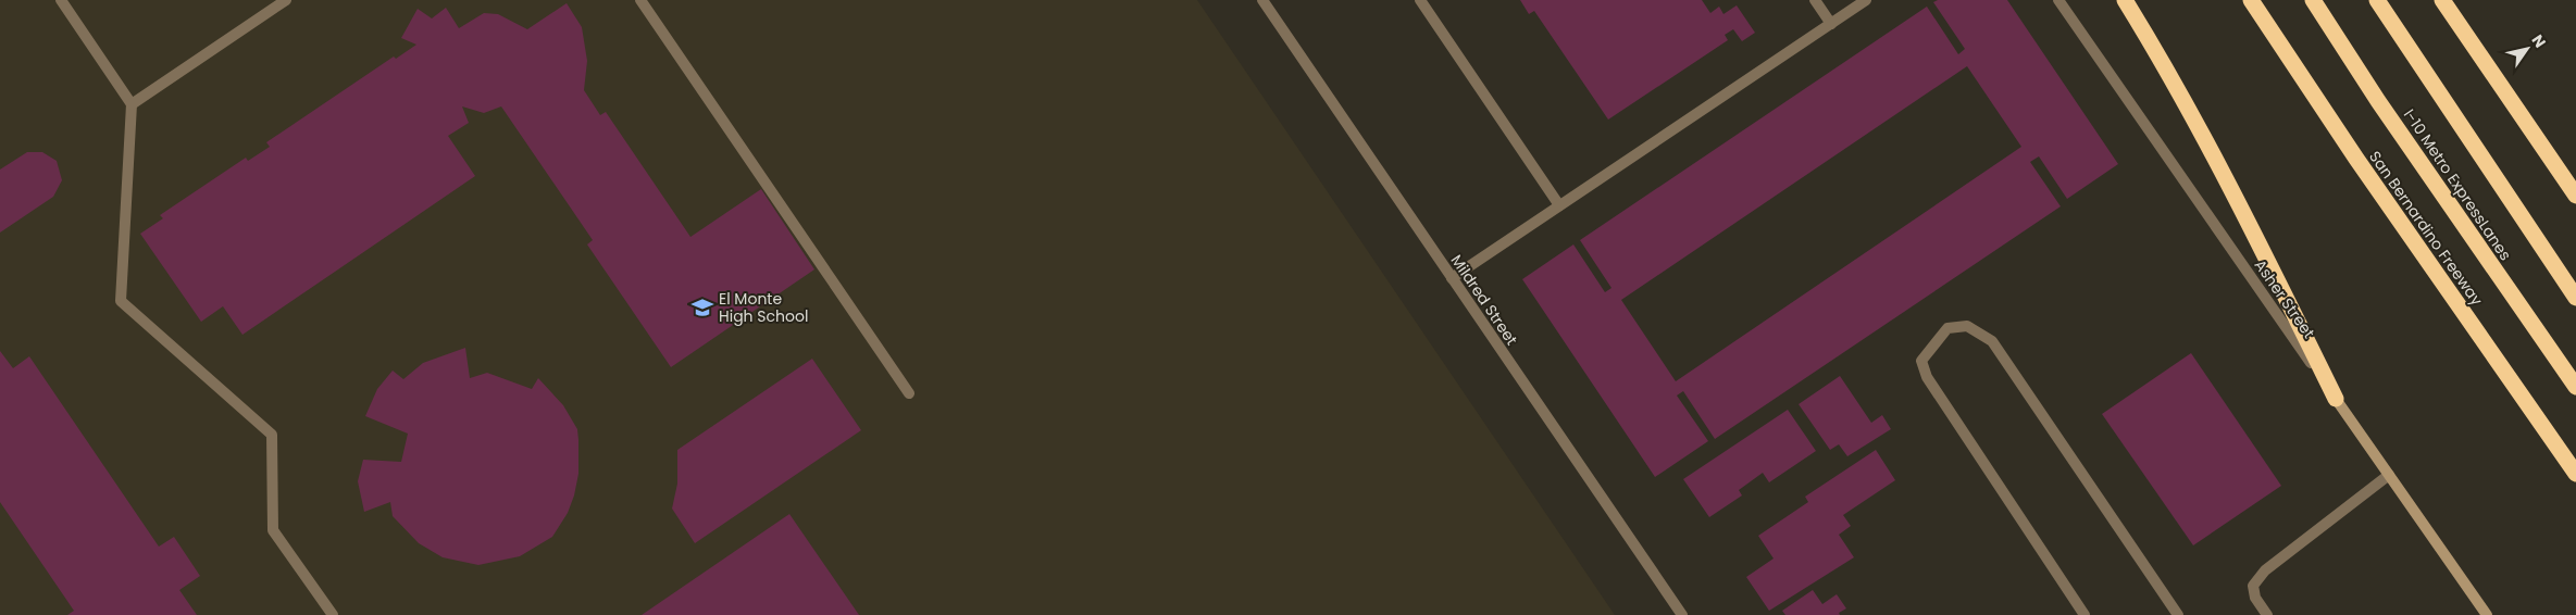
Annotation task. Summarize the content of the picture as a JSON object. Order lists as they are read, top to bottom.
{
  "streets": {
    "highway": ["I-10 Metro ExpressLanes", "San Bernardino Freeway"],
    "main road": ["Asher Street"],
    "street": ["Mildred Street"]
  },
  "places": {
    "school or university": ["El Monte High School"]
  },
  "north": "top right"
}
